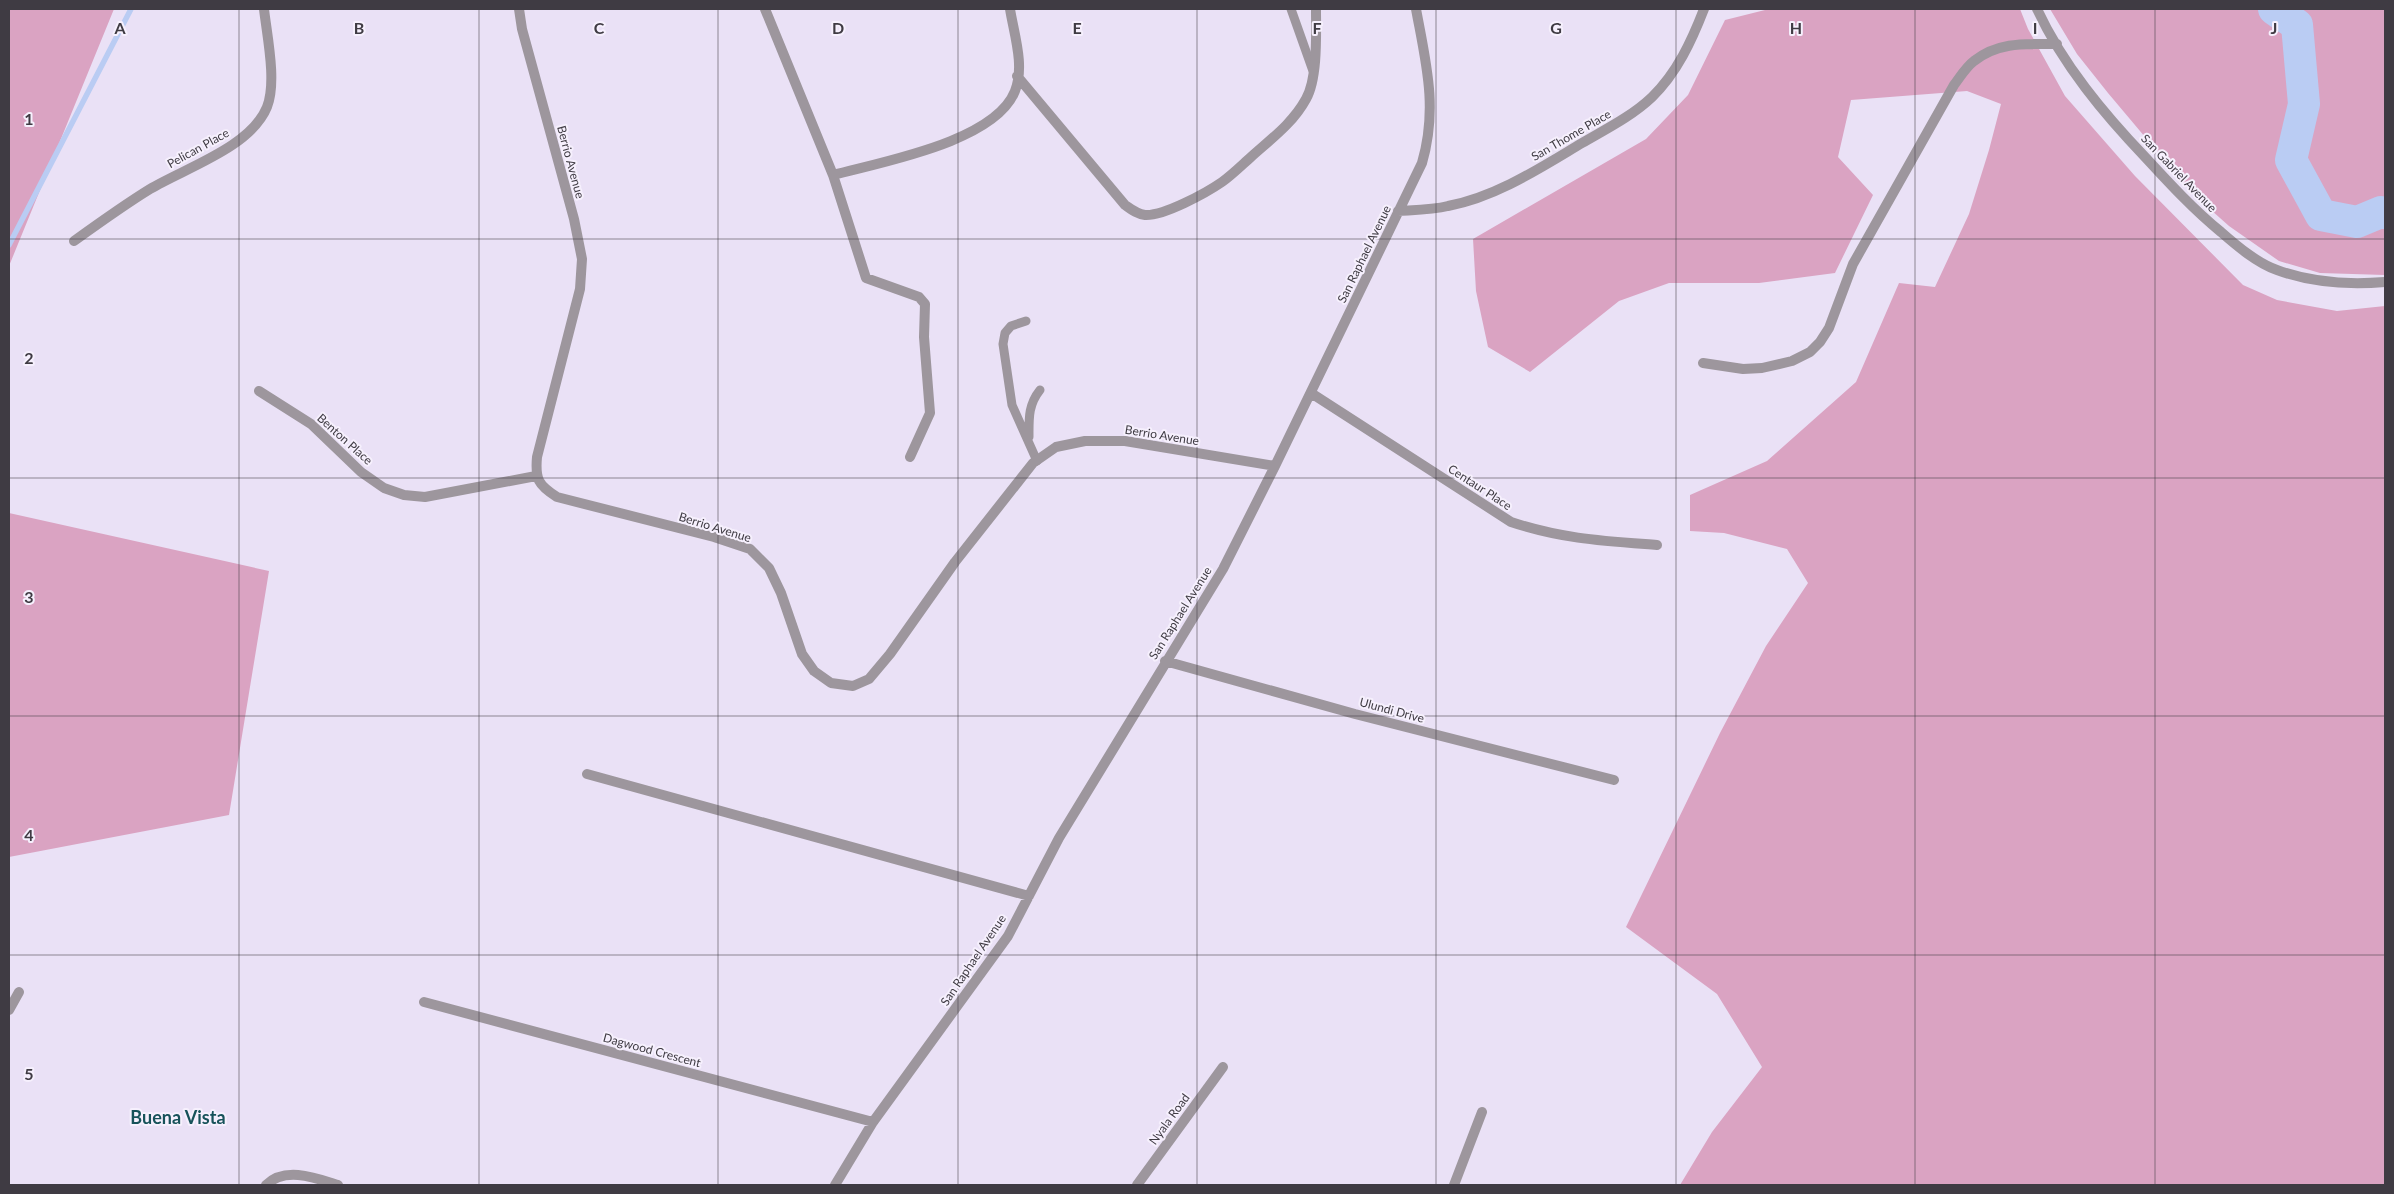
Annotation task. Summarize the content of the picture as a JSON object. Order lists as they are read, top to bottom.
{
  "streets": {
    "street": [
      "San Thome Place",
      "Pelican Place",
      "Berrio Avenue",
      "San Gabriel Avenue",
      "San Raphael Avenue",
      "Benton Place",
      "Centaur Place",
      "Ulundi Drive",
      "Dagwood Crescent",
      "Nyala Road"
    ]
  },
  "crossings": [
    ["San Thome Place", "San Raphael Avenue"],
    ["Berrio Avenue", "San Raphael Avenue"],
    ["Berrio Avenue", "Benton Place"],
    ["San Raphael Avenue", "Centaur Place"],
    ["San Raphael Avenue", "Ulundi Drive"],
    ["San Raphael Avenue", "Dagwood Crescent"]
  ],
  "districts": ["Buena Vista"],
  "grid": {
    "columns": [
      "A",
      "B",
      "C",
      "D",
      "E",
      "F",
      "G",
      "H",
      "I",
      "J"
    ],
    "rows": [
      "1",
      "2",
      "3",
      "4",
      "5"
    ]
  }
}
